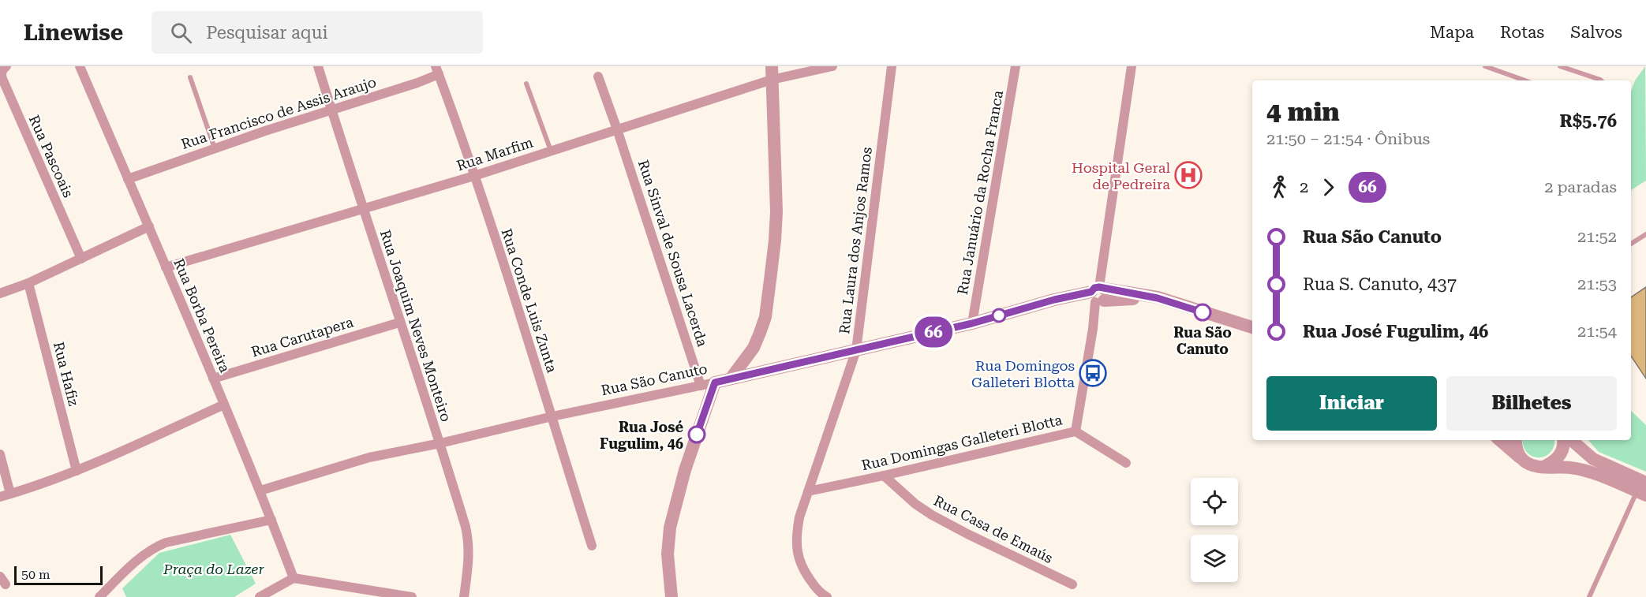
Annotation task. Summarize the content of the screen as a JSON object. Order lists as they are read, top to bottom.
{
  "streets": {
    "street": [
      "Rua Francisco de Assis Araujo",
      "Rua Marfim",
      "Rua Pascoais",
      "Rua Januário da Rocha Franca",
      "Rua Laura dos Anjos Ramos",
      "Rua Sinval de Sousa Lacerda",
      "Rua Conde Luis Zunta",
      "Rua Borba Pereira",
      "Rua Joaquim Neves Monteiro",
      "Rua Carutapera",
      "Rua Hafiz",
      "Rua São Canuto",
      "Rua Domingas Galleteri Blotta",
      "Rua Casa de Emaús"
    ]
  },
  "crossings": [
    ["Rua Francisco de Assis Araujo", "Rua Conde Luis Zunta"],
    ["Rua Francisco de Assis Araujo", "Rua Borba Pereira"],
    ["Rua Francisco de Assis Araujo", "Rua Joaquim Neves Monteiro"],
    ["Rua Marfim", "Rua Sinval de Sousa Lacerda"],
    ["Rua Marfim", "Rua Conde Luis Zunta"],
    ["Rua Marfim", "Rua Borba Pereira"],
    ["Rua Marfim", "Rua Joaquim Neves Monteiro"],
    ["Rua Januário da Rocha Franca", "Rua São Canuto"],
    ["Rua Laura dos Anjos Ramos", "Rua São Canuto"],
    ["Rua Laura dos Anjos Ramos", "Rua Domingas Galleteri Blotta"],
    ["Rua Sinval de Sousa Lacerda", "Rua São Canuto"],
    ["Rua Conde Luis Zunta", "Rua São Canuto"],
    ["Rua Borba Pereira", "Rua Carutapera"],
    ["Rua Borba Pereira", "Rua São Canuto"],
    ["Rua Joaquim Neves Monteiro", "Rua Carutapera"],
    ["Rua Joaquim Neves Monteiro", "Rua São Canuto"],
    ["Rua São Canuto", "Rua Domingas Galleteri Blotta"],
    ["Rua Domingas Galleteri Blotta", "Rua Casa de Emaús"]
  ],
  "parks": ["Praça do Lazer"],
  "places": {
    "hospital": ["Hospital Geral de Pedreira"],
    "other": ["Rua São Canuto", "Rua José Fugulim, 46"],
    "bus stop": ["Rua Domingos Galleteri Blotta"]
  },
  "lines": ["bus line 66"],
  "scale_bar": "50 m",
  "page": {
    "header": "Linewise",
    "search": "Pesquisar aqui",
    "nav": ["Mapa", "Rotas", "Salvos"],
    "on_map": "66",
    "heading": ["4 min", "21:50 – 21:54 · Ônibus", "R$5.76"],
    "legs": ["2", "66", "2 paradas"],
    "list": [
      {
        "name": "Rua São Canuto",
        "value": "21:52"
      },
      {
        "name": "Rua S. Canuto, 437",
        "value": "21:53"
      },
      {
        "name": "Rua José Fugulim, 46",
        "value": "21:54"
      }
    ],
    "buttons": ["Iniciar", "Bilhetes"],
    "scale": "50 m"
  }
}
